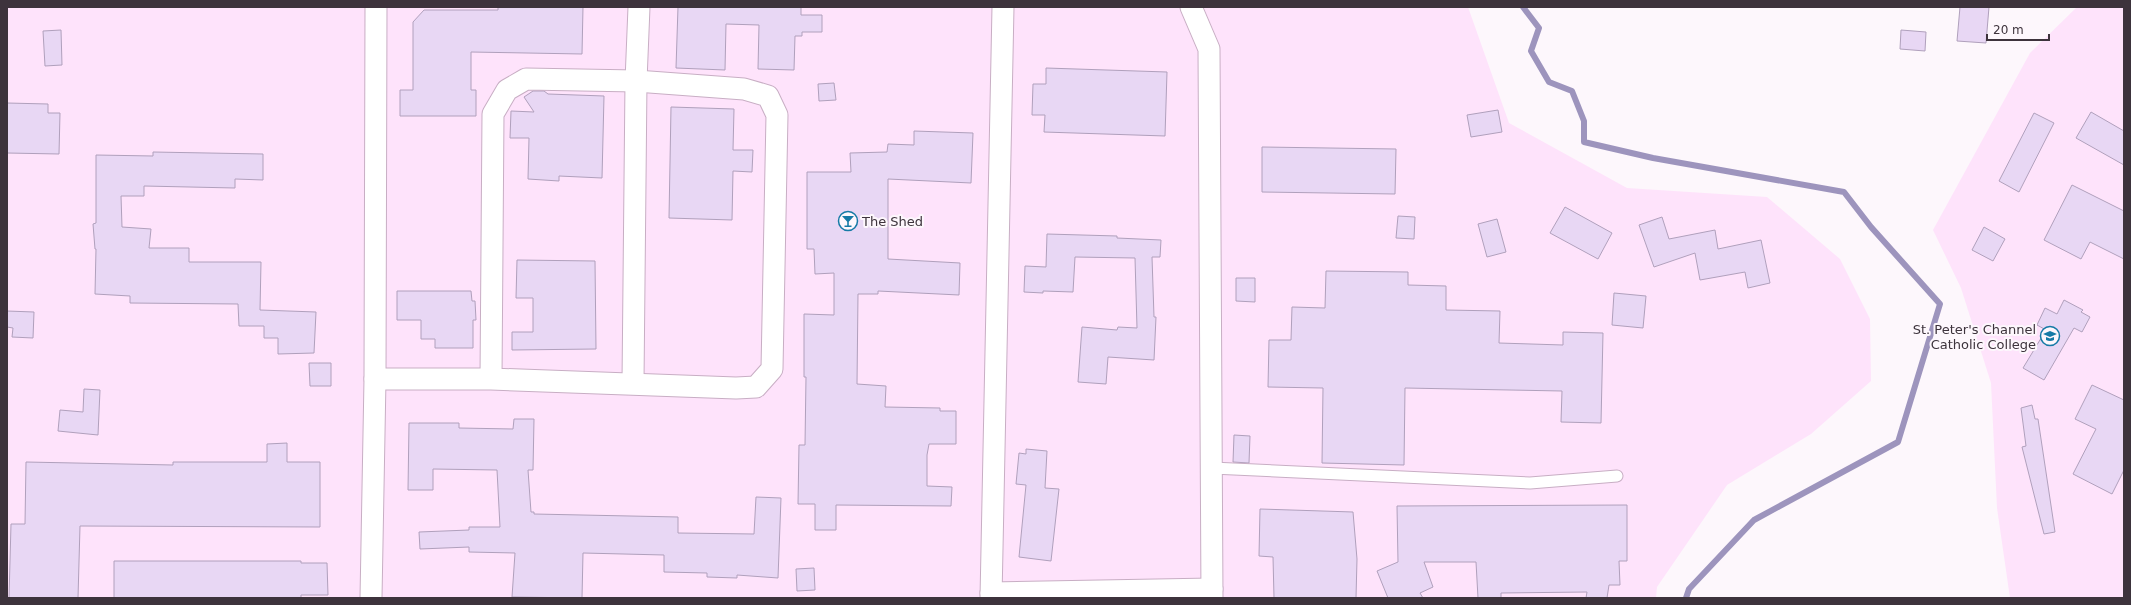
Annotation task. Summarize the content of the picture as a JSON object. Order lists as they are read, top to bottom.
{
  "places": {
    "bar": ["The Shed"],
    "school or university": ["St. Peter's Channel Catholic College"]
  },
  "scale_bar": "20 m"
}
